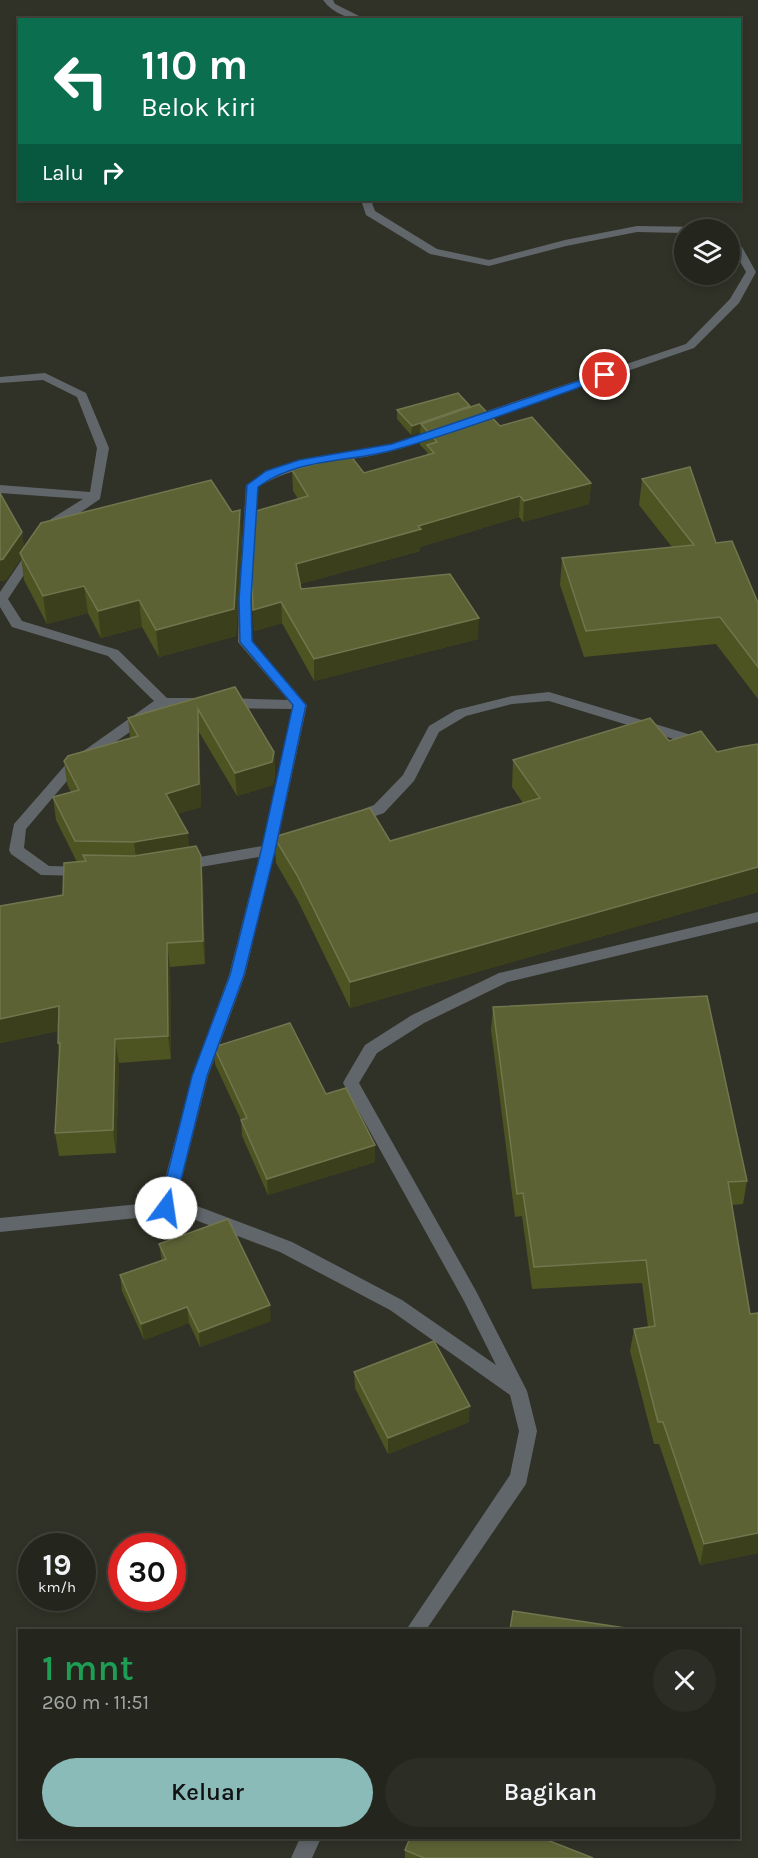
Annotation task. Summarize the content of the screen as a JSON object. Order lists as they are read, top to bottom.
{
  "page": {
    "turn": ["110 m", "Belok kiri"],
    "then": "Lalu",
    "speed": "19 km/h",
    "limit": "30",
    "heading": ["1 mnt", "260 m · 11:51"],
    "buttons": ["Keluar", "Bagikan"]
  }
}
